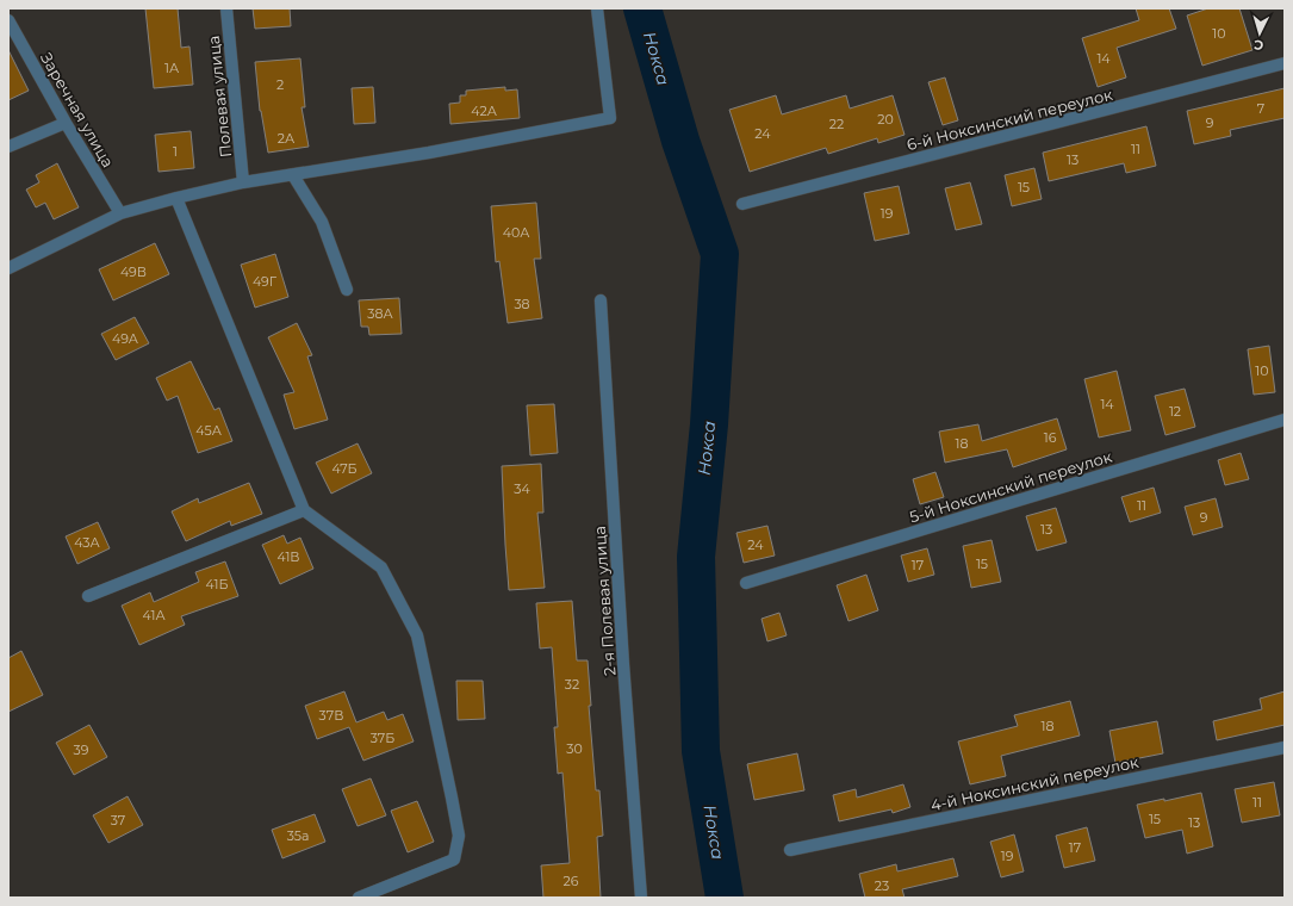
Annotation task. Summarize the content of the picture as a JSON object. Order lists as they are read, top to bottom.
{
  "streets": {
    "street": [
      "Полевая улица",
      "Заречная улица",
      "6-й Ноксинский переулок",
      "5-й Ноксинский переулок",
      "2-я Полевая улица",
      "4-й Ноксинский переулок"
    ]
  },
  "water": ["Нокса"],
  "house_numbers": [
    "10",
    "14",
    "1А",
    "2",
    "7",
    "42А",
    "20",
    "9",
    "22",
    "24",
    "2А",
    "11",
    "1",
    "13",
    "15",
    "19",
    "40А",
    "49В",
    "49Г",
    "38",
    "38А",
    "49А",
    "10",
    "14",
    "12",
    "45А",
    "16",
    "18",
    "47Б",
    "34",
    "11",
    "9",
    "13",
    "43А",
    "24",
    "41В",
    "15",
    "17",
    "41Б",
    "41А",
    "32",
    "37В",
    "18",
    "37Б",
    "30",
    "39",
    "11",
    "15",
    "37",
    "13",
    "35а",
    "17",
    "19",
    "26",
    "23"
  ],
  "north": "bottom"
}
